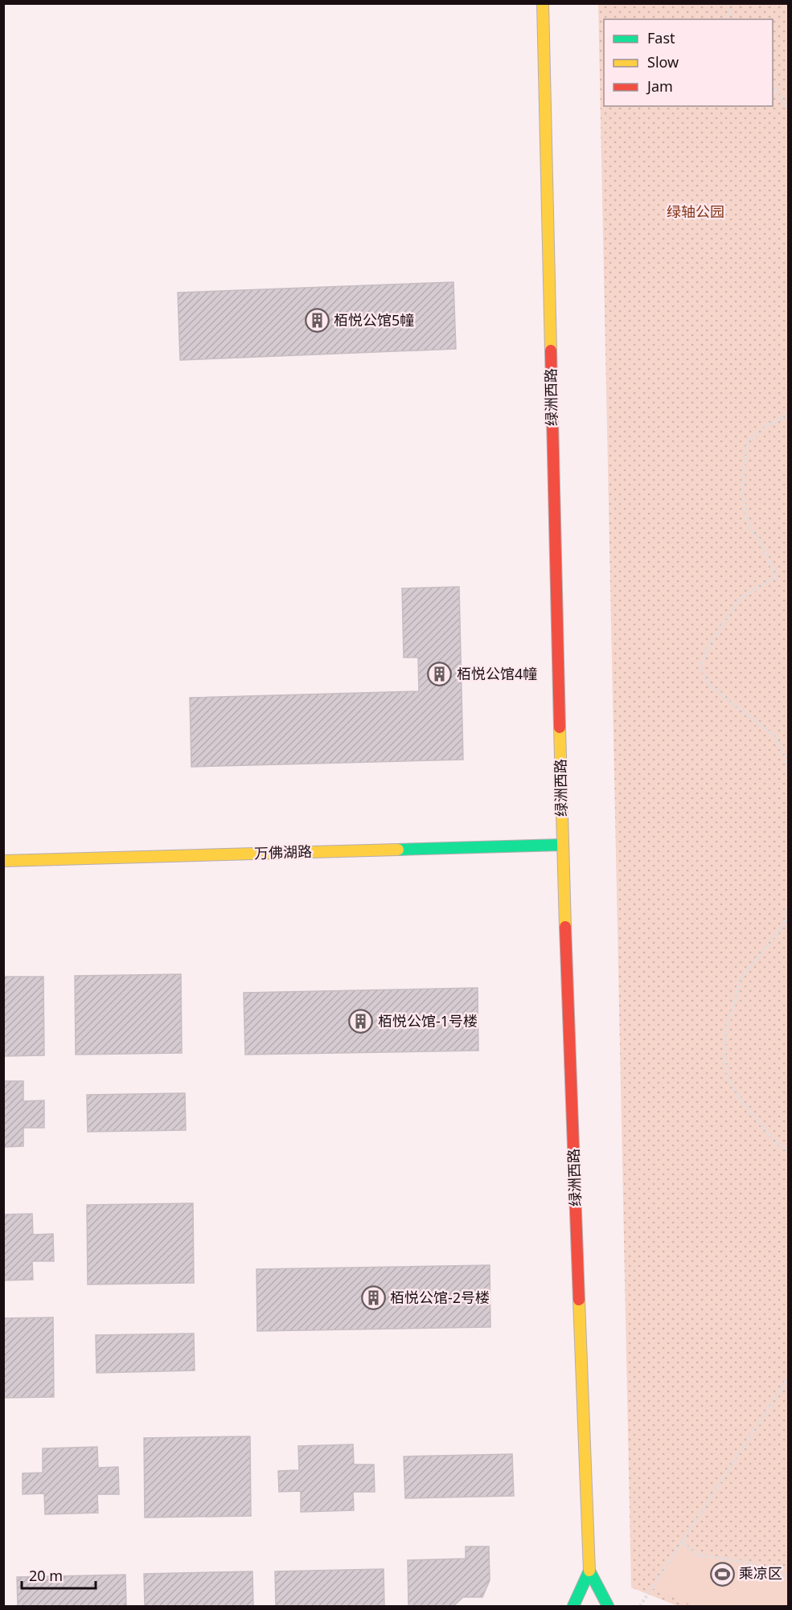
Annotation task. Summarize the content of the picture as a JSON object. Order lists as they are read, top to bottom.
{
  "streets": {
    "street": ["绿洲西路", "万佛湖路"]
  },
  "crossings": [
    ["绿洲西路", "万佛湖路"]
  ],
  "parks": ["绿轴公园"],
  "places": {
    "building": [
      "栢悦公馆5幢",
      "栢悦公馆4幢",
      "栢悦公馆-1号楼",
      "栢悦公馆-2号楼"
    ],
    "sports": ["乘凉区"]
  },
  "legend": ["Fast", "Slow", "Jam"],
  "scale_bar": "20 m"
}
